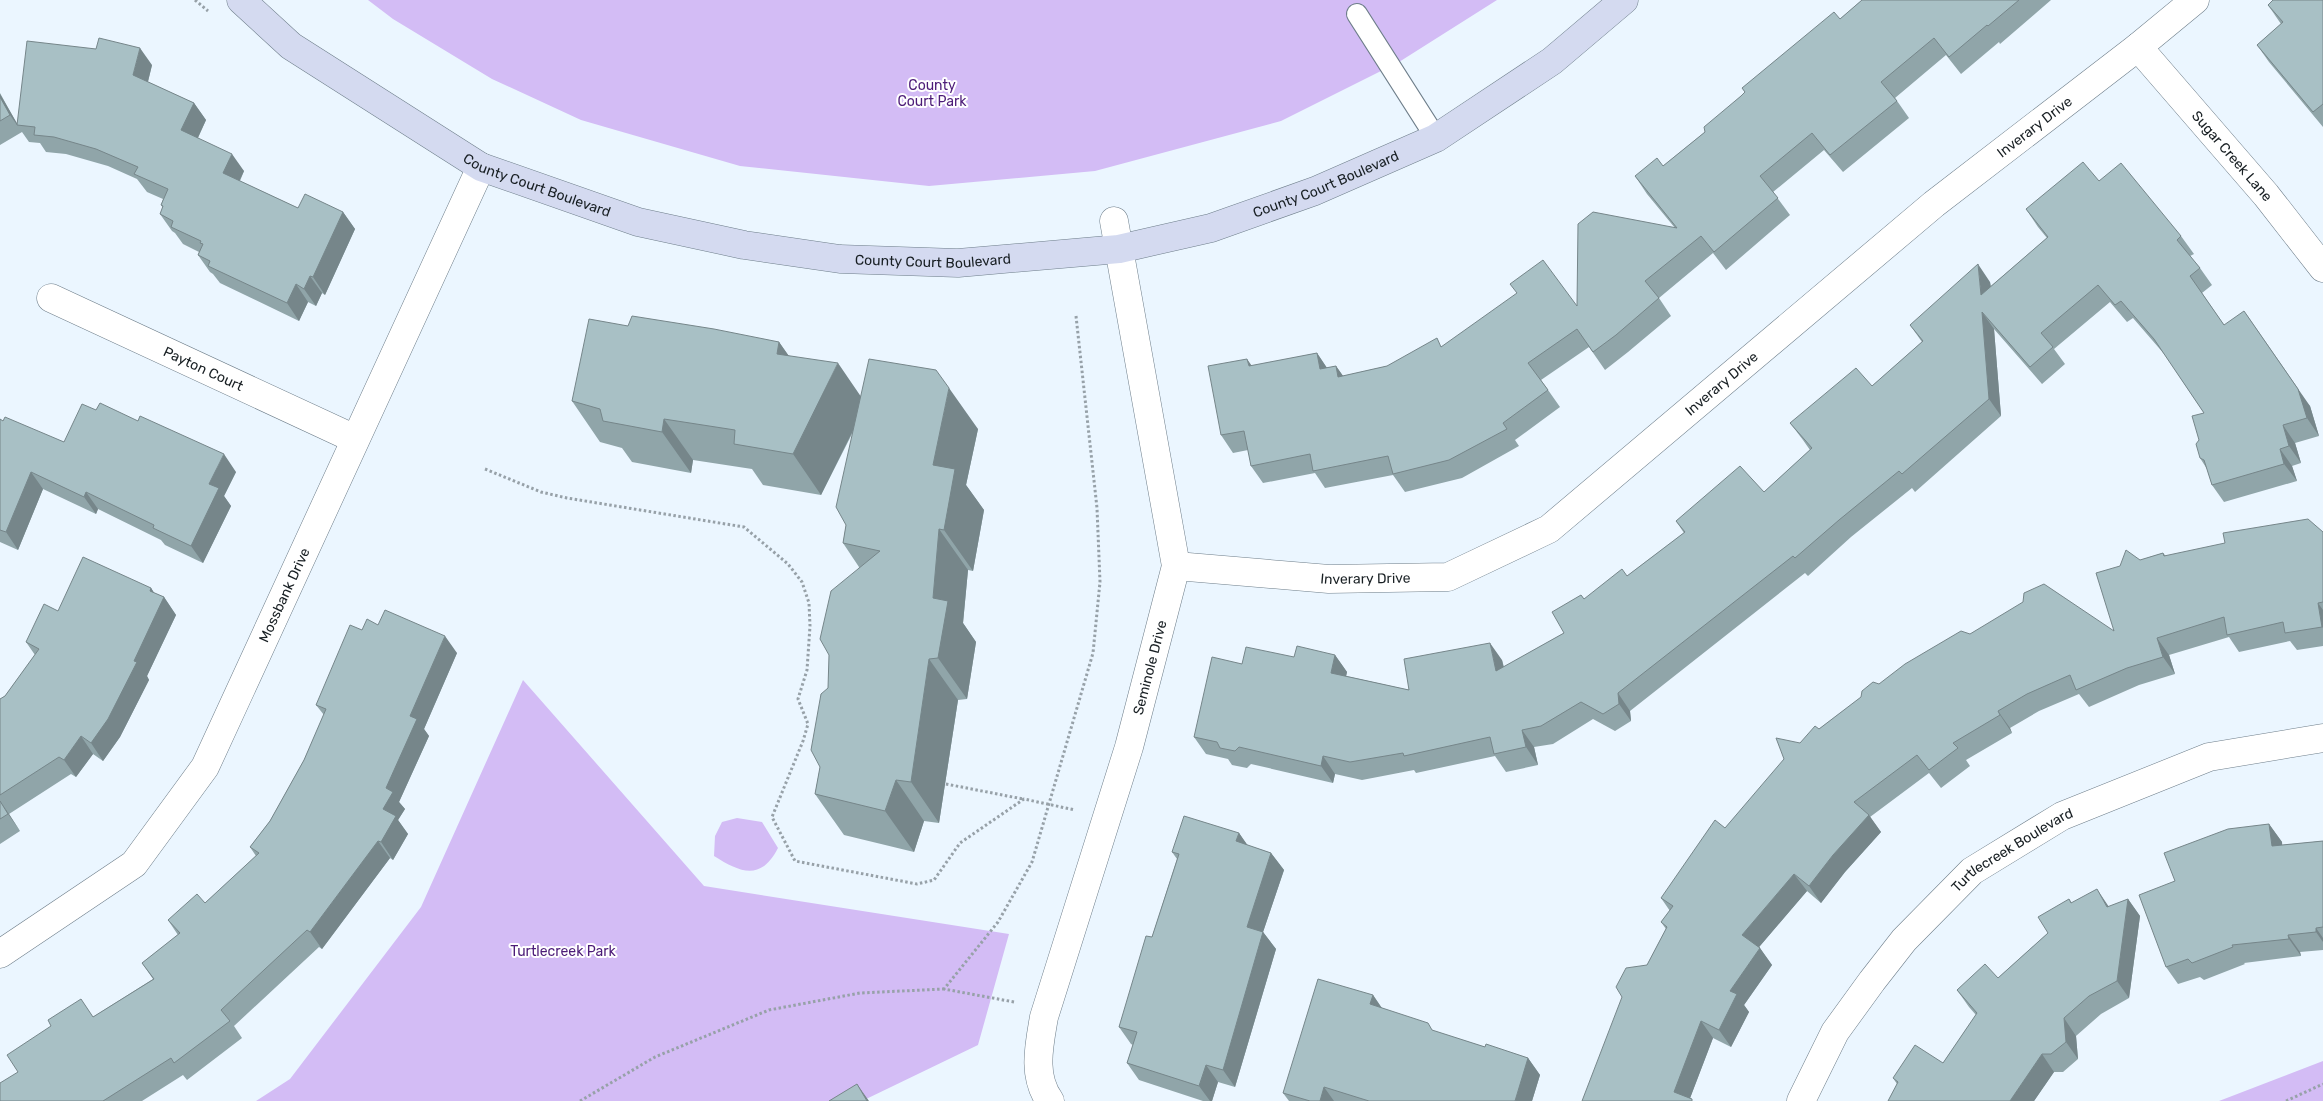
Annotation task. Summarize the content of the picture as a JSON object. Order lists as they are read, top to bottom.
{
  "streets": {
    "street": [
      "Inverary Drive",
      "Sugar Creek Lane",
      "County Court Boulevard",
      "Payton Court",
      "Mossbank Drive",
      "Seminole Drive",
      "Turtlecreek Boulevard"
    ]
  },
  "crossings": [
    ["Inverary Drive", "Sugar Creek Lane"],
    ["Inverary Drive", "Seminole Drive"],
    ["County Court Boulevard", "Mossbank Drive"],
    ["County Court Boulevard", "Seminole Drive"],
    ["Payton Court", "Mossbank Drive"]
  ],
  "parks": ["County Court Park", "Turtlecreek Park"]
}
